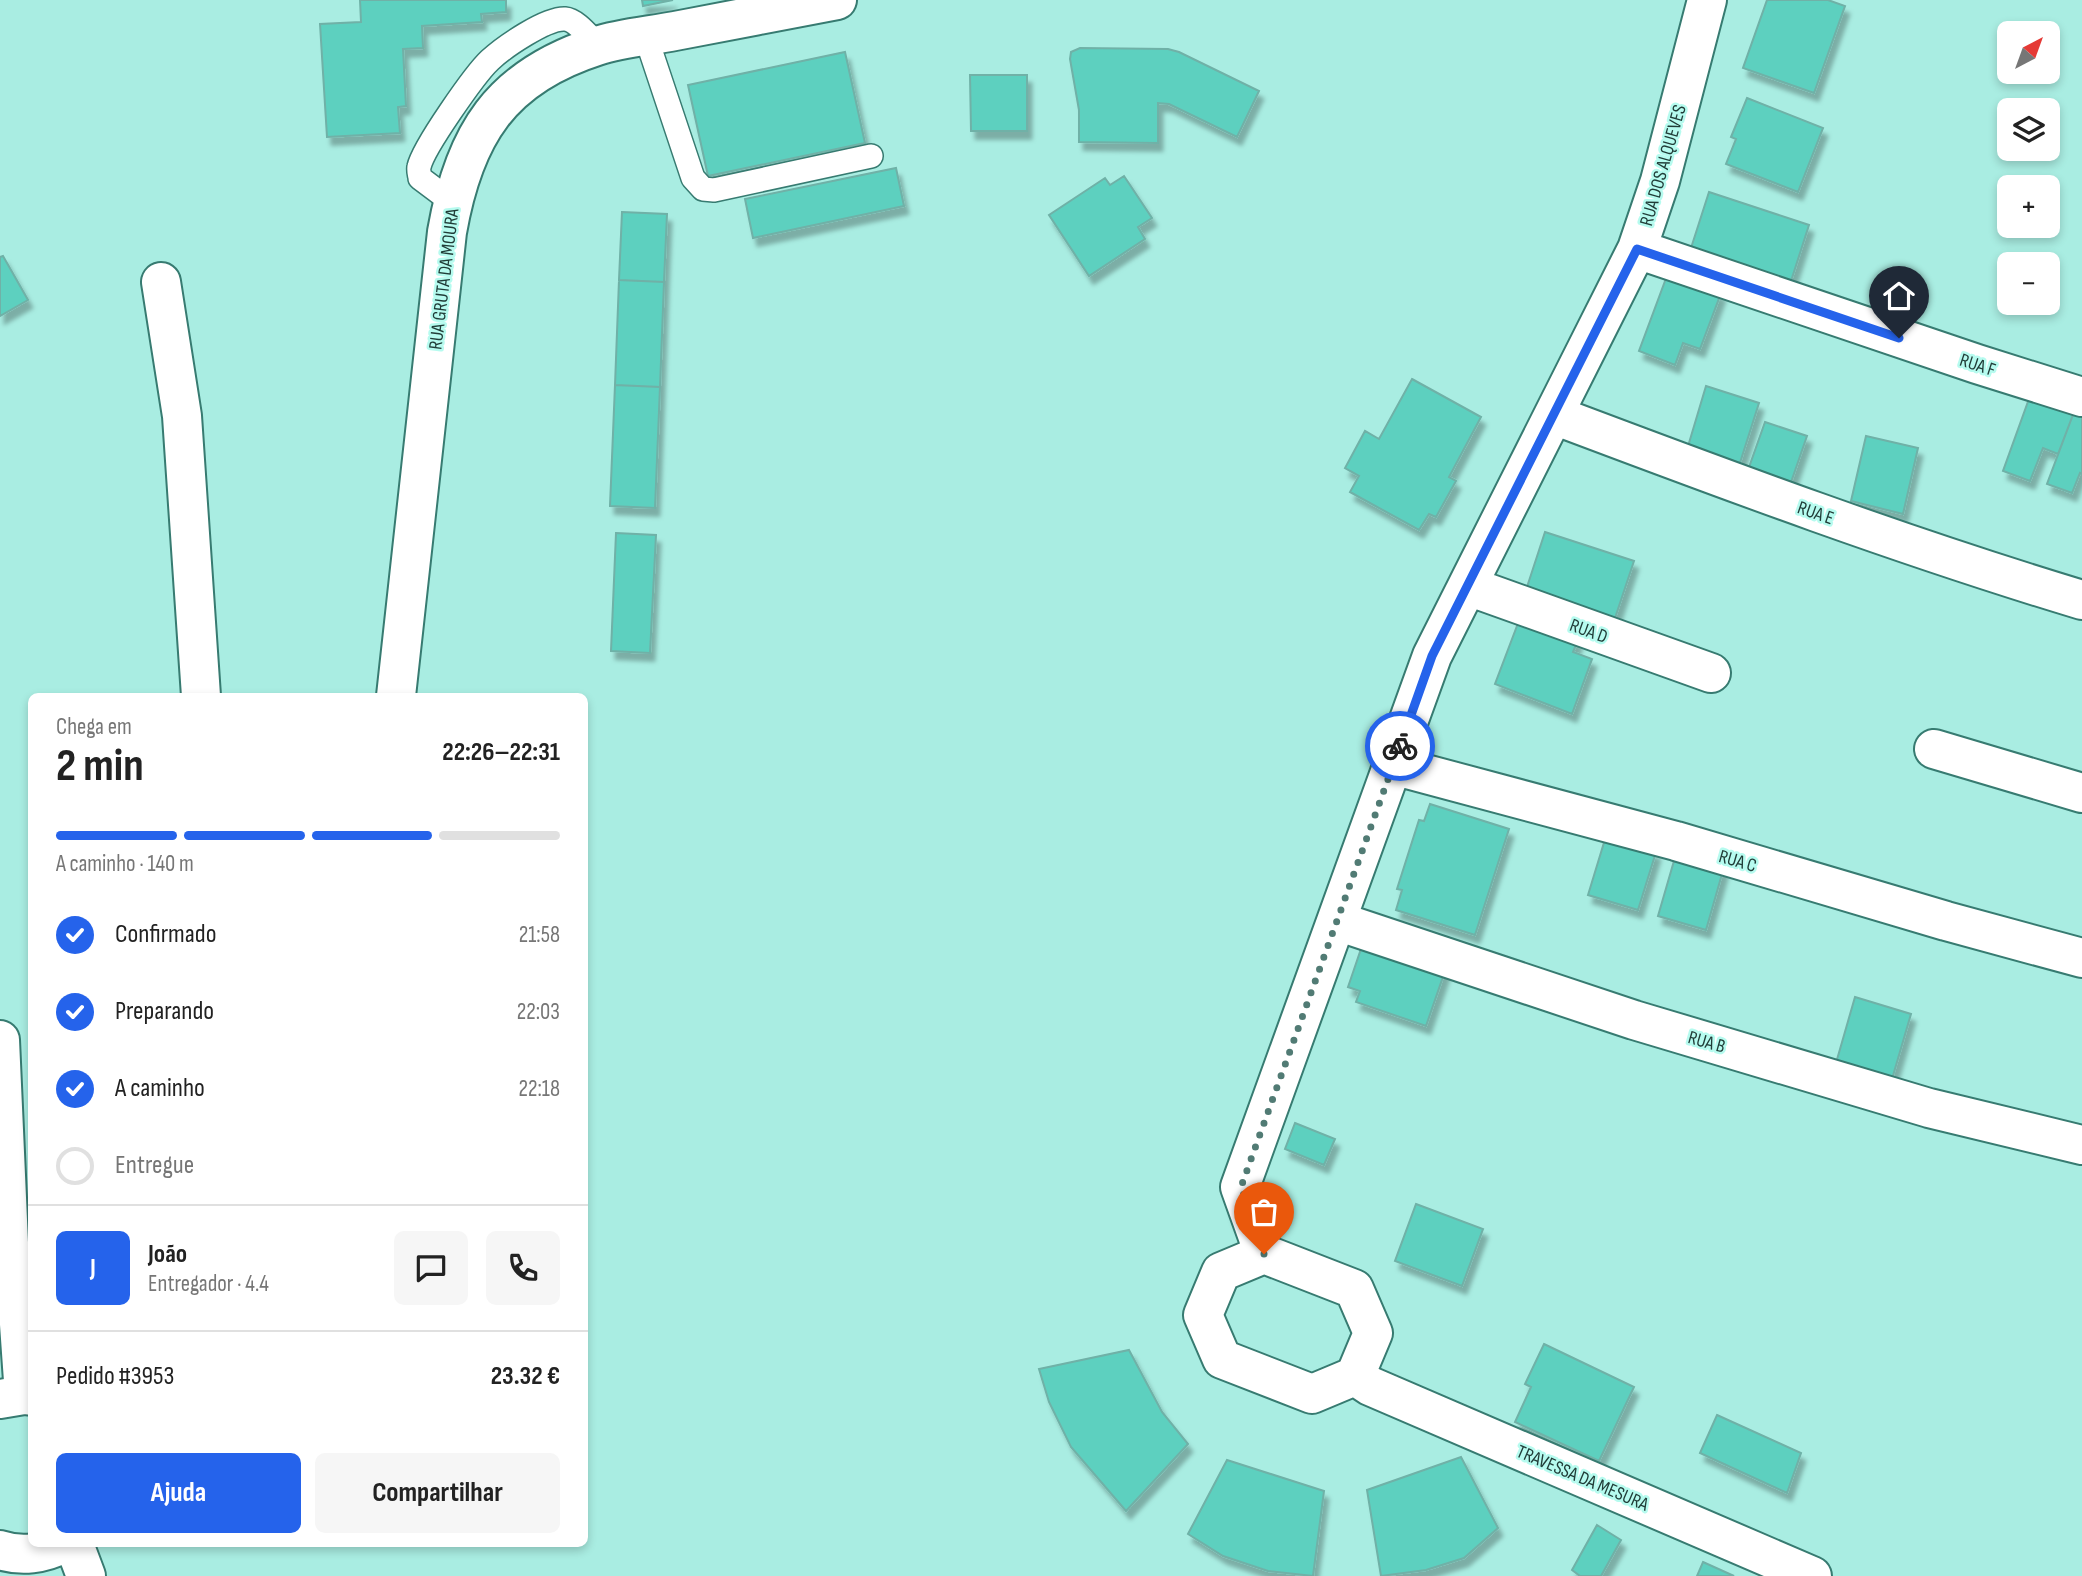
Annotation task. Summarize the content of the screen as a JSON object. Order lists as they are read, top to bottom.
{
  "streets": {
    "street": [
      "RUA DOS ALQUEVES",
      "RUA GRUTA DA MOURA",
      "RUA F",
      "RUA E",
      "RUA D",
      "RUA C",
      "RUA B",
      "TRAVESSA DA MESURA"
    ]
  },
  "crossings": [
    ["RUA DOS ALQUEVES", "RUA F"],
    ["RUA DOS ALQUEVES", "RUA E"],
    ["RUA DOS ALQUEVES", "RUA D"],
    ["RUA DOS ALQUEVES", "RUA C"],
    ["RUA DOS ALQUEVES", "RUA B"],
    ["RUA DOS ALQUEVES", "TRAVESSA DA MESURA"]
  ],
  "north": "top right",
  "page": {
    "map_buttons": ["+", "−"],
    "heading": ["2 min", "Chega em", "22:26–22:31"],
    "panel": [
      "João",
      "Entregador · 4.4",
      "Pedido #3953",
      "23.32 €"
    ],
    "bar": "A caminho · 140 m",
    "list": [
      ["Confirmado", "21:58"],
      ["Preparando", "22:03"],
      ["A caminho", "22:18"],
      "Entregue"
    ],
    "round": "J",
    "buttons": ["Ajuda", "Compartilhar"]
  }
}
